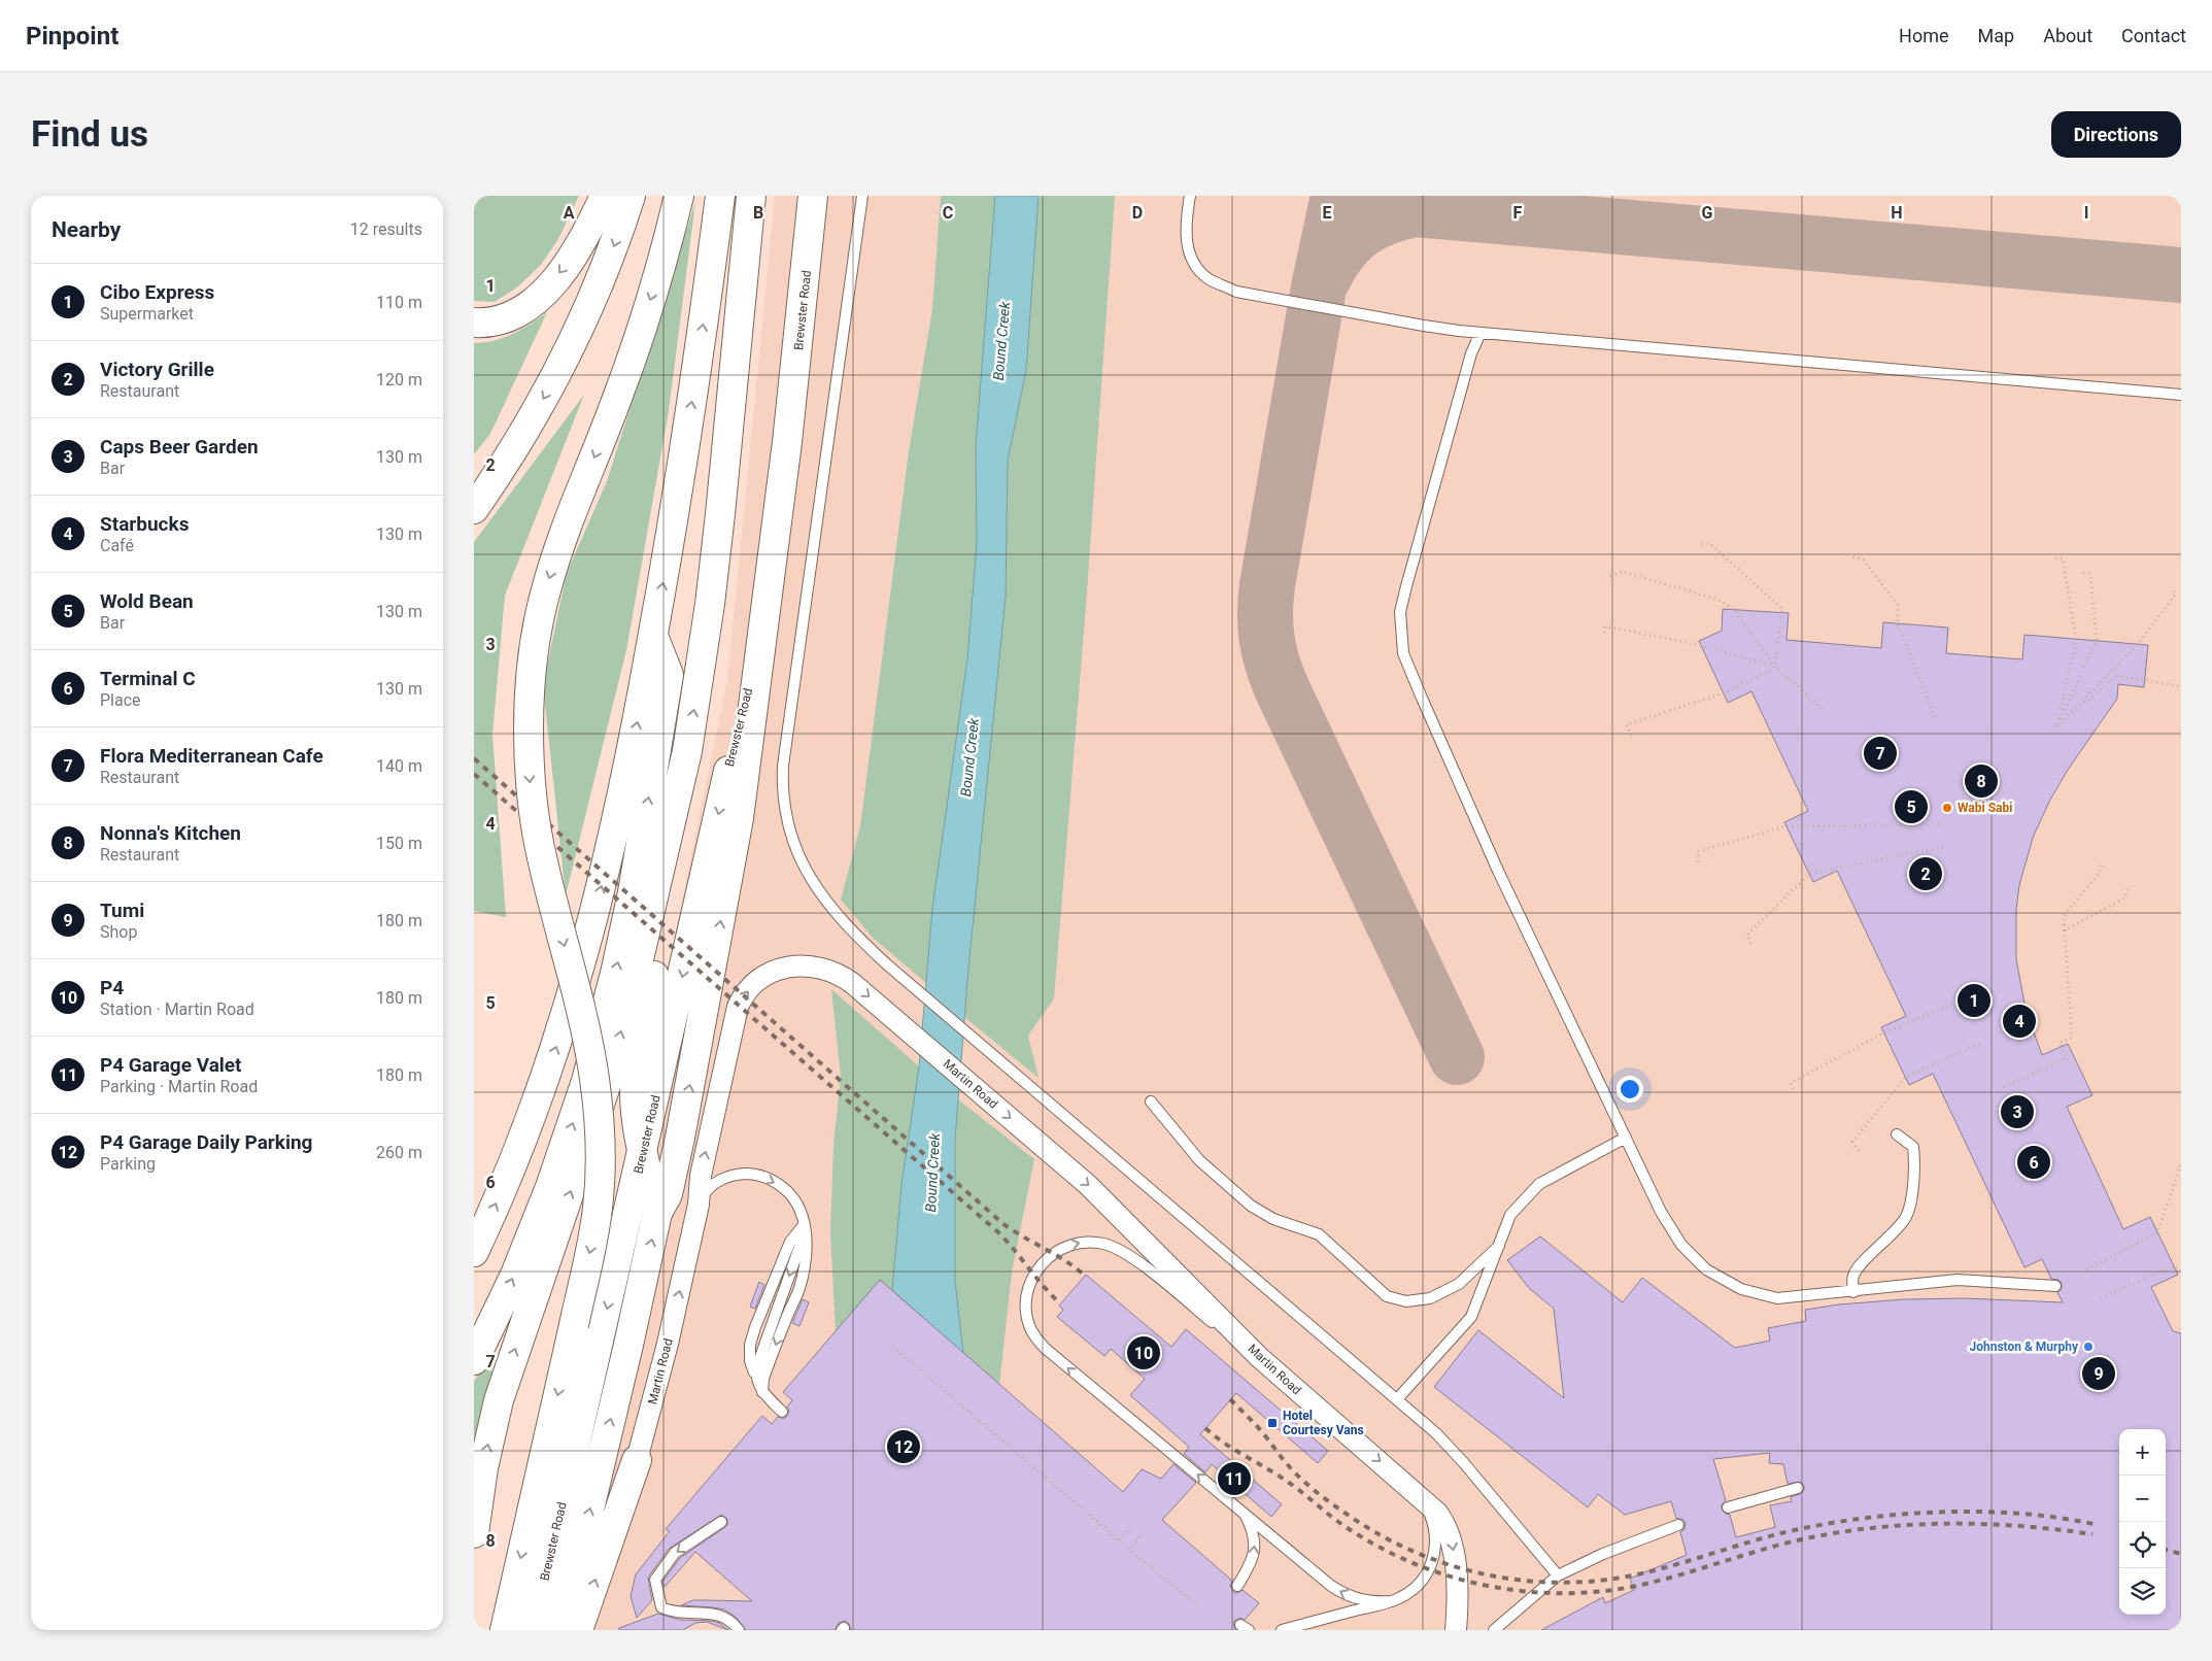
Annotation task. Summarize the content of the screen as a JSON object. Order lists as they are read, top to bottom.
{
  "streets": {
    "main road": ["Brewster Road"],
    "street": ["Martin Road"]
  },
  "water": ["Bound Creek"],
  "places": {
    "other": ["Wabi Sabi", "Johnston & Murphy"],
    "transit": ["Hotel Courtesy Vans"]
  },
  "page": {
    "header": "Pinpoint",
    "nav": [
      "Home",
      "Map",
      "About",
      "Contact"
    ],
    "buttons": "Directions",
    "title": "Find us",
    "heading": ["Nearby", "12 results"],
    "list": [
      {
        "mark": "1",
        "name": "Cibo Express",
        "note": "Supermarket",
        "value": "110 m"
      },
      {
        "mark": "2",
        "name": "Victory Grille",
        "note": "Restaurant",
        "value": "120 m"
      },
      {
        "mark": "3",
        "name": "Caps Beer Garden",
        "note": "Bar",
        "value": "130 m"
      },
      {
        "mark": "4",
        "name": "Starbucks",
        "note": "Café",
        "value": "130 m"
      },
      {
        "mark": "5",
        "name": "Wold Bean",
        "note": "Bar",
        "value": "130 m"
      },
      {
        "mark": "6",
        "name": "Terminal C",
        "note": "Place",
        "value": "130 m"
      },
      {
        "mark": "7",
        "name": "Flora Mediterranean Cafe",
        "note": "Restaurant",
        "value": "140 m"
      },
      {
        "mark": "8",
        "name": "Nonna's Kitchen",
        "note": "Restaurant",
        "value": "150 m"
      },
      {
        "mark": "9",
        "name": "Tumi",
        "note": "Shop",
        "value": "180 m"
      },
      {
        "mark": "10",
        "name": "P4",
        "note": "Station · Martin Road",
        "value": "180 m"
      },
      {
        "mark": "11",
        "name": "P4 Garage Valet",
        "note": "Parking · Martin Road",
        "value": "180 m"
      },
      {
        "mark": "12",
        "name": "P4 Garage Daily Parking",
        "note": "Parking",
        "value": "260 m"
      }
    ],
    "pins": [
      "7",
      "8",
      "5",
      "2",
      "1",
      "4",
      "3",
      "6",
      "10",
      "9",
      "12",
      "11"
    ],
    "map_buttons": ["+", "−"]
  },
  "grid": {
    "columns": [
      "A",
      "B",
      "C",
      "D",
      "E",
      "F",
      "G",
      "H",
      "I"
    ],
    "rows": [
      "1",
      "2",
      "3",
      "4",
      "5",
      "6",
      "7",
      "8"
    ]
  }
}
